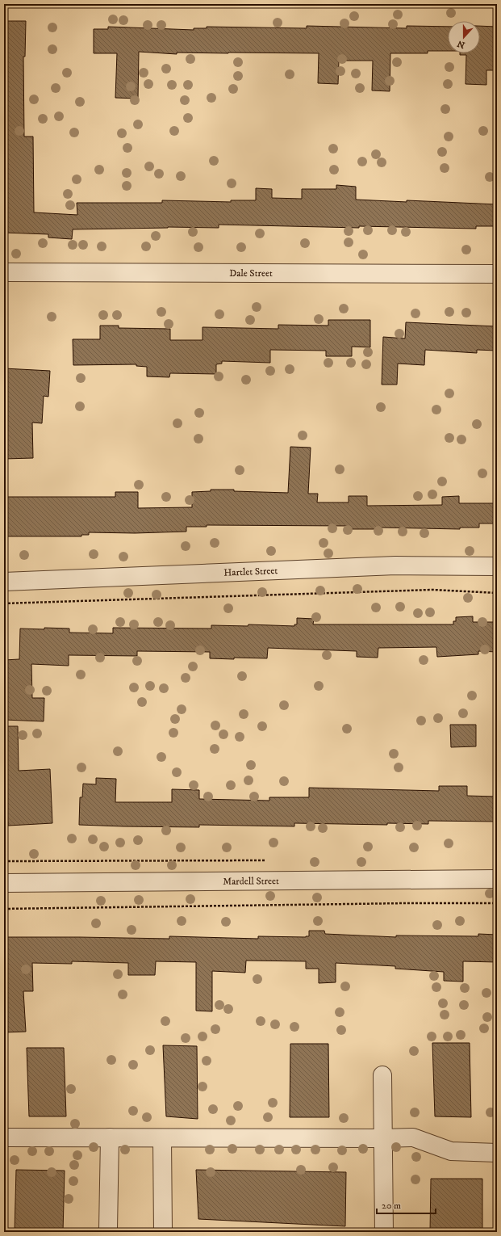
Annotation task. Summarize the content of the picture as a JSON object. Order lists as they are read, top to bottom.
{
  "streets": {
    "street": ["Dale Street", "Hartlet Street", "Mardell Street"]
  },
  "scale_bar": "20 m",
  "north": "bottom"
}
